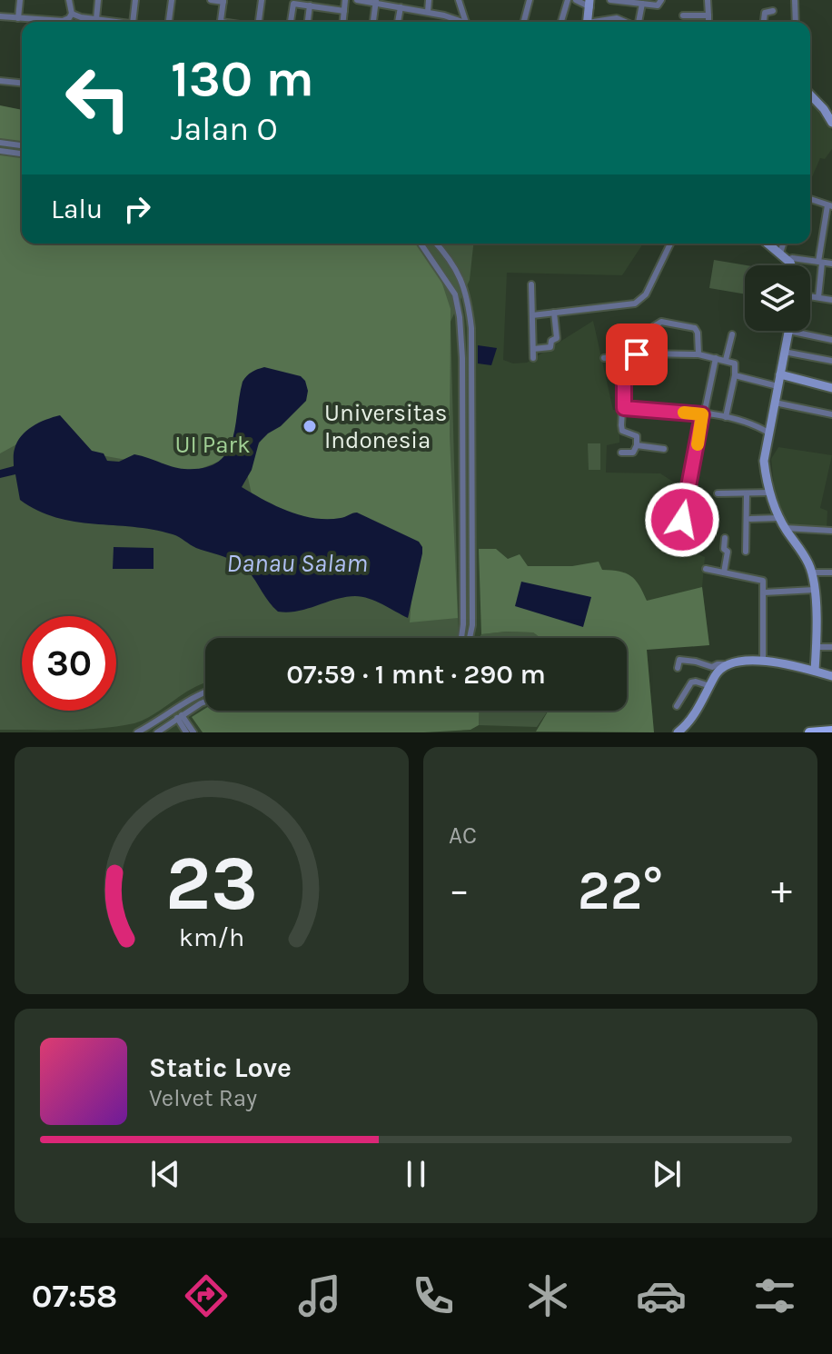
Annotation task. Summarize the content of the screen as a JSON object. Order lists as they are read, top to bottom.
{
  "water": ["Danau Salam"],
  "parks": ["UI Park"],
  "places": ["Universitas Indonesia"],
  "page": {
    "turn": ["130 m", "Jalan O"],
    "then": "Lalu",
    "limit": "30",
    "trip": "07:59 · 1 mnt · 290 m",
    "tile": "AC",
    "heat": ["−", "22°", "+"],
    "song": ["Static Love", "Velvet Ray"],
    "tabs": "07:58",
    "gauge": ["23", "km/h"]
  }
}
